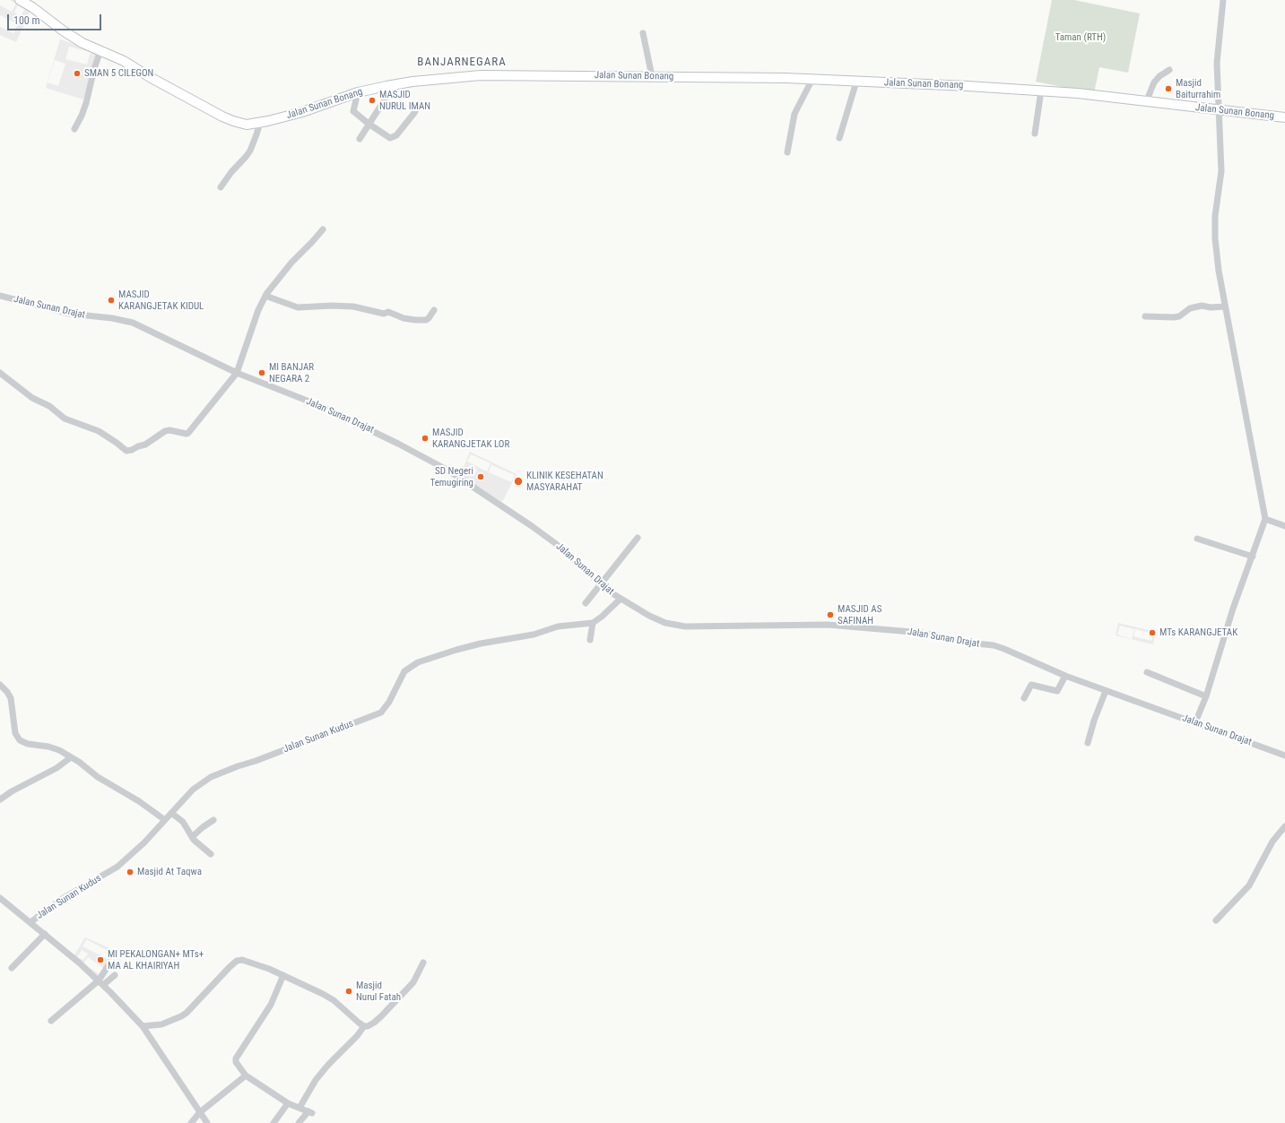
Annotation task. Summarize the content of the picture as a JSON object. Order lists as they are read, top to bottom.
{
  "streets": {
    "street": ["Jalan Sunan Bonang", "Jalan Sunan Drajat", "Jalan Sunan Kudus"]
  },
  "districts": ["BANJARNEGARA"],
  "parks": ["Taman (RTH)"],
  "places": [
    "SMAN 5 CILEGON",
    "Masjid Baiturrahim",
    "MASJID NURUL IMAN",
    "MASJID KARANGJETAK KIDUL",
    "MI BANJAR NEGARA 2",
    "MASJID KARANGJETAK LOR",
    "SD Negeri Temugiring",
    "KLINIK KESEHATAN MASYARAHAT",
    "MASJID AS SAFINAH",
    "MTs KARANGJETAK",
    "Masjid At Taqwa",
    "MI PEKALONGAN+ MTs+ MA AL KHAIRIYAH",
    "Masjid Nurul Fatah"
  ],
  "scale_bar": "100 m"
}
